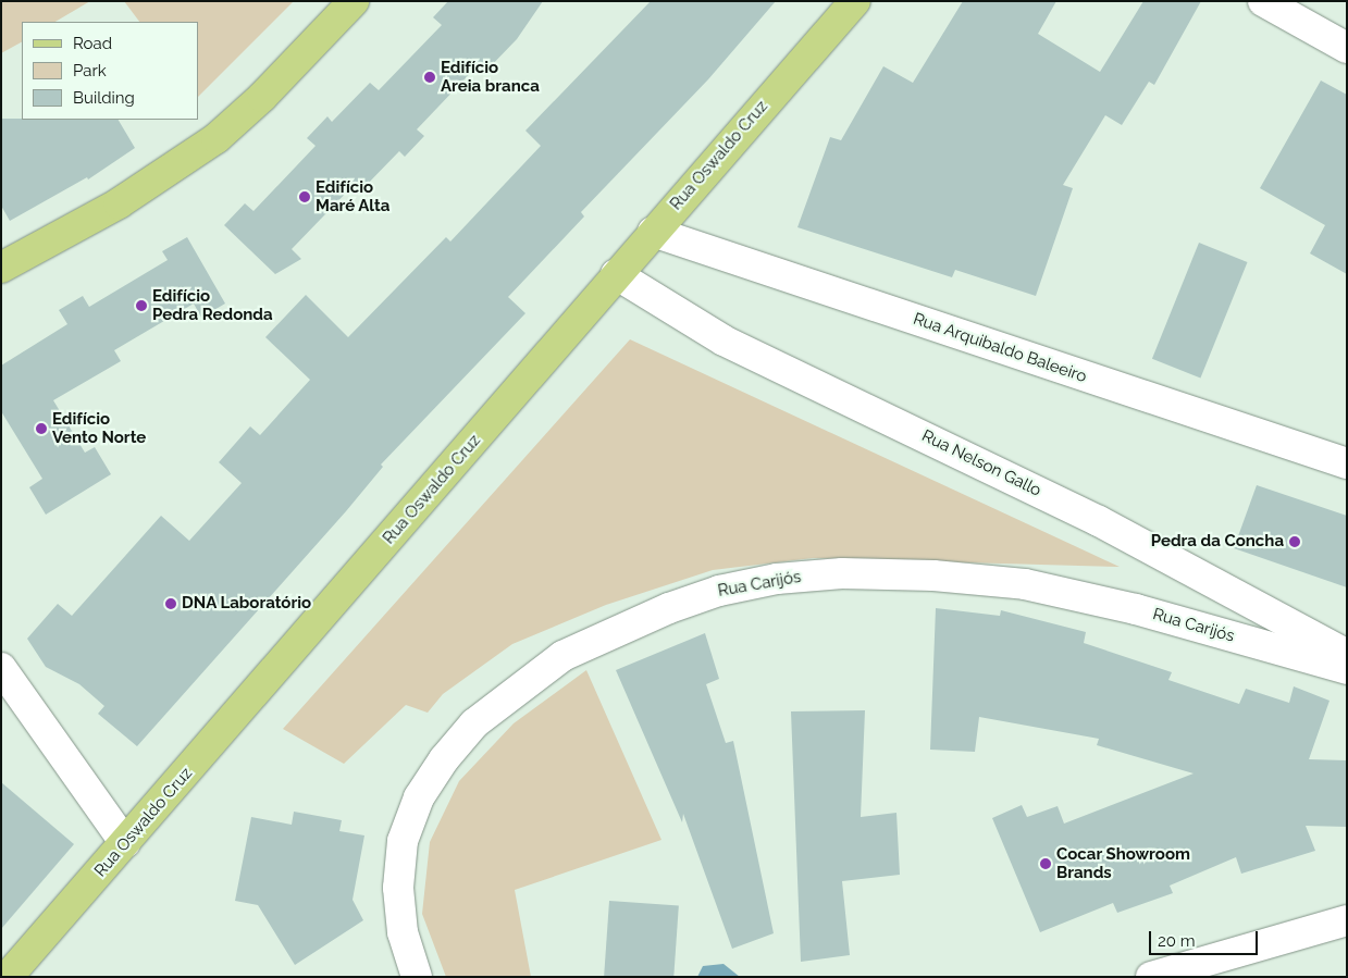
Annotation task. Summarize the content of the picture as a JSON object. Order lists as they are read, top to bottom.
{
  "streets": {
    "main road": ["Rua Oswaldo Cruz"],
    "street": ["Rua Arquibaldo Baleeiro", "Rua Nelson Gallo", "Rua Carijós"]
  },
  "crossings": [
    ["Rua Oswaldo Cruz", "Rua Arquibaldo Baleeiro"],
    ["Rua Oswaldo Cruz", "Rua Nelson Gallo"]
  ],
  "places": [
    "Edifício Areia branca",
    "Edifício Maré Alta",
    "Edifício Pedra Redonda",
    "Edifício Vento Norte",
    "Pedra da Concha",
    "DNA Laboratório",
    "Cocar Showroom Brands"
  ],
  "legend": ["Road", "Park", "Building"],
  "scale_bar": "20 m"
}
